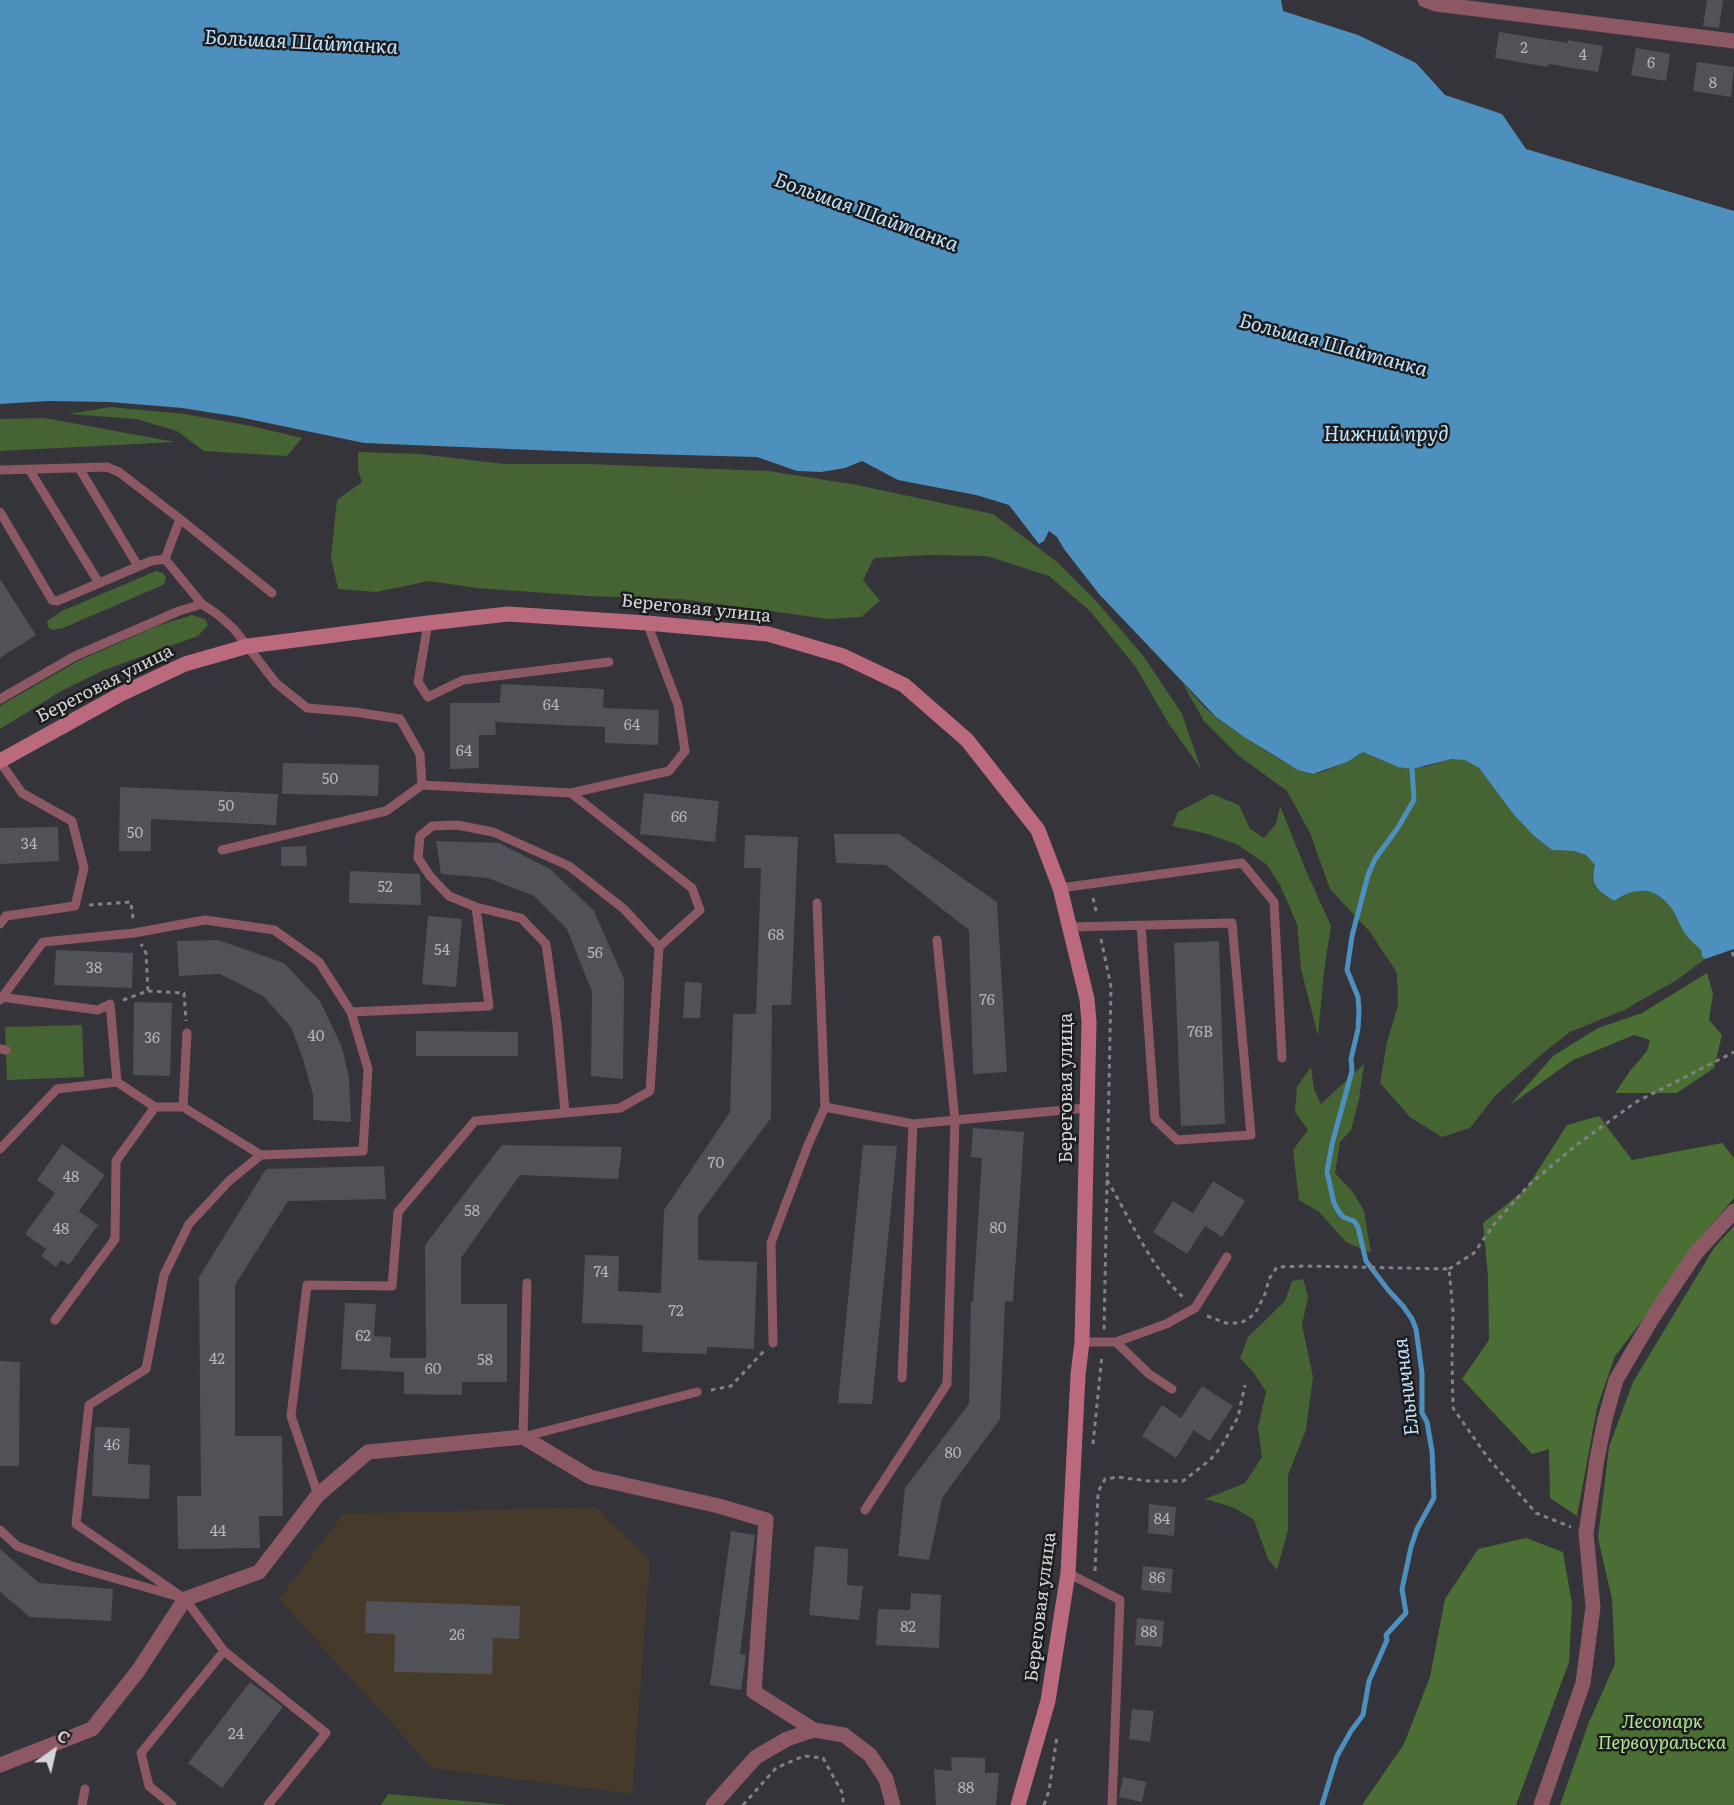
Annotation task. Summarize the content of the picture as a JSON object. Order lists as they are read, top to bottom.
{
  "streets": {
    "main road": ["Береговая улица"]
  },
  "water": ["Большая Шайтанка", "Нижний пруд", "Ельничная"],
  "parks": ["Лесопарк Первоуральска"],
  "house_numbers": [
    "2",
    "4",
    "6",
    "8",
    "64",
    "64",
    "64",
    "50",
    "50",
    "66",
    "50",
    "34",
    "52",
    "68",
    "54",
    "56",
    "38",
    "76",
    "76В",
    "40",
    "36",
    "70",
    "48",
    "58",
    "80",
    "48",
    "74",
    "72",
    "62",
    "42",
    "58",
    "60",
    "46",
    "80",
    "84",
    "44",
    "86",
    "82",
    "88",
    "26",
    "24",
    "88"
  ],
  "north": "top right"
}
